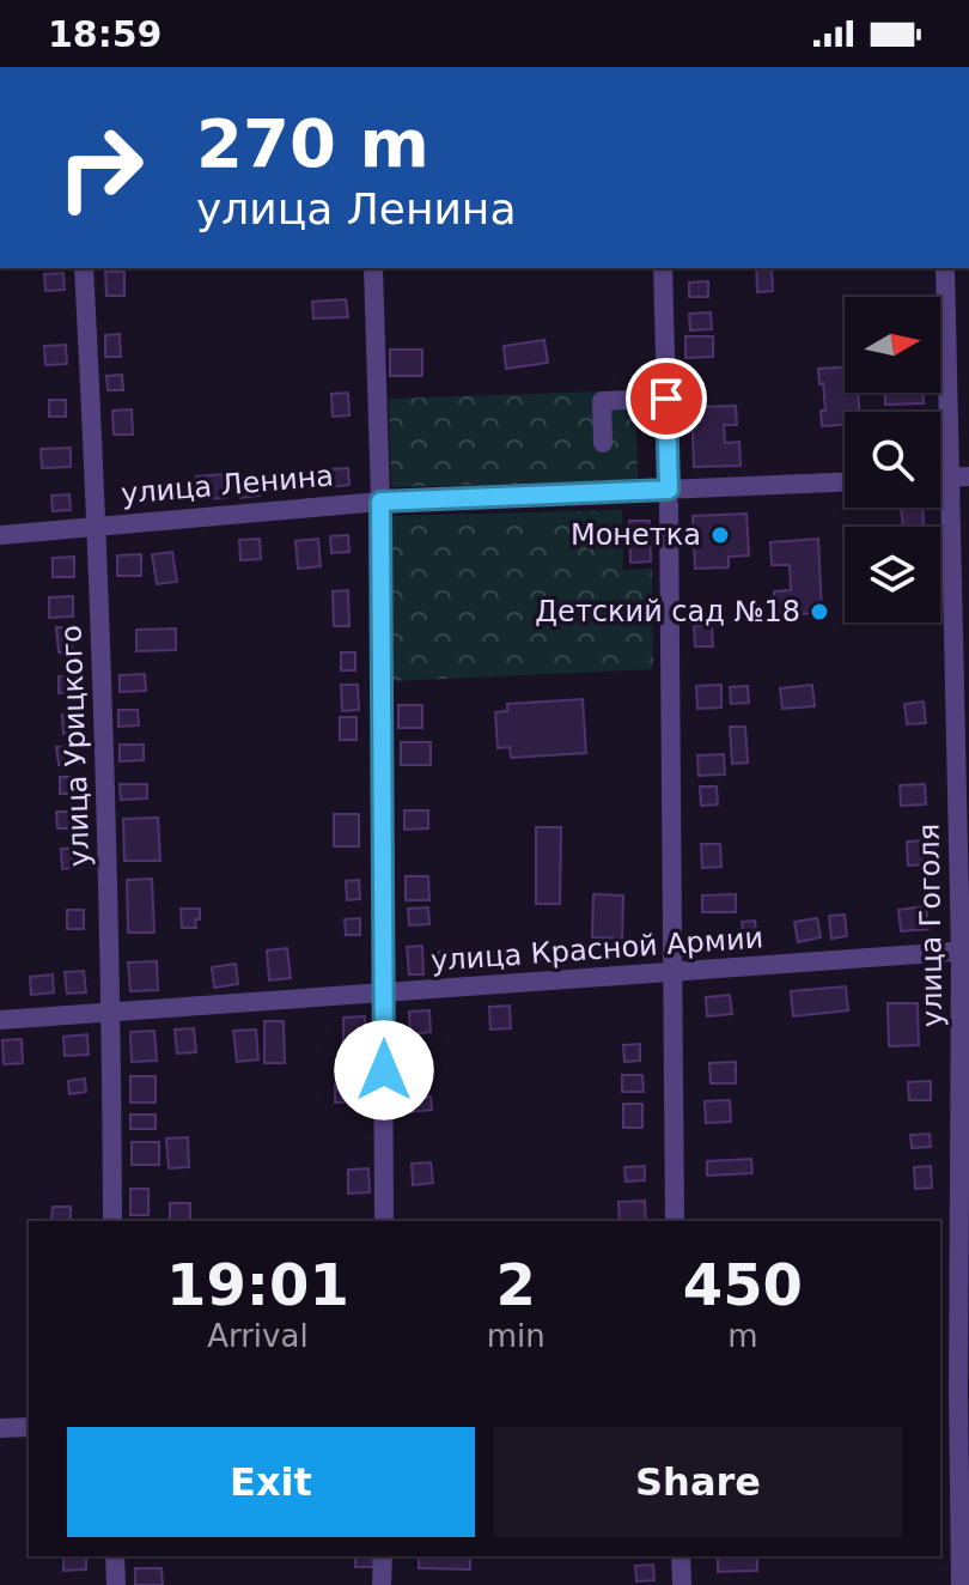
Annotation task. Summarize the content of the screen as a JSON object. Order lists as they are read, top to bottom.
{
  "streets": {
    "street": [
      "улица Ленина",
      "улица Урицкого",
      "улица Гоголя",
      "улица Красной Армии"
    ]
  },
  "crossings": [
    ["улица Ленина", "улица Урицкого"],
    ["улица Урицкого", "улица Красной Армии"],
    ["улица Гоголя", "улица Красной Армии"]
  ],
  "places": ["Монетка", "Детский сад №18"],
  "north": "right",
  "page": {
    "status": "18:59",
    "turn": ["270 m", "улица Ленина"],
    "eta": [
      "19:01",
      "Arrival",
      "2",
      "min",
      "450",
      "m"
    ],
    "buttons": ["Exit", "Share"]
  }
}
